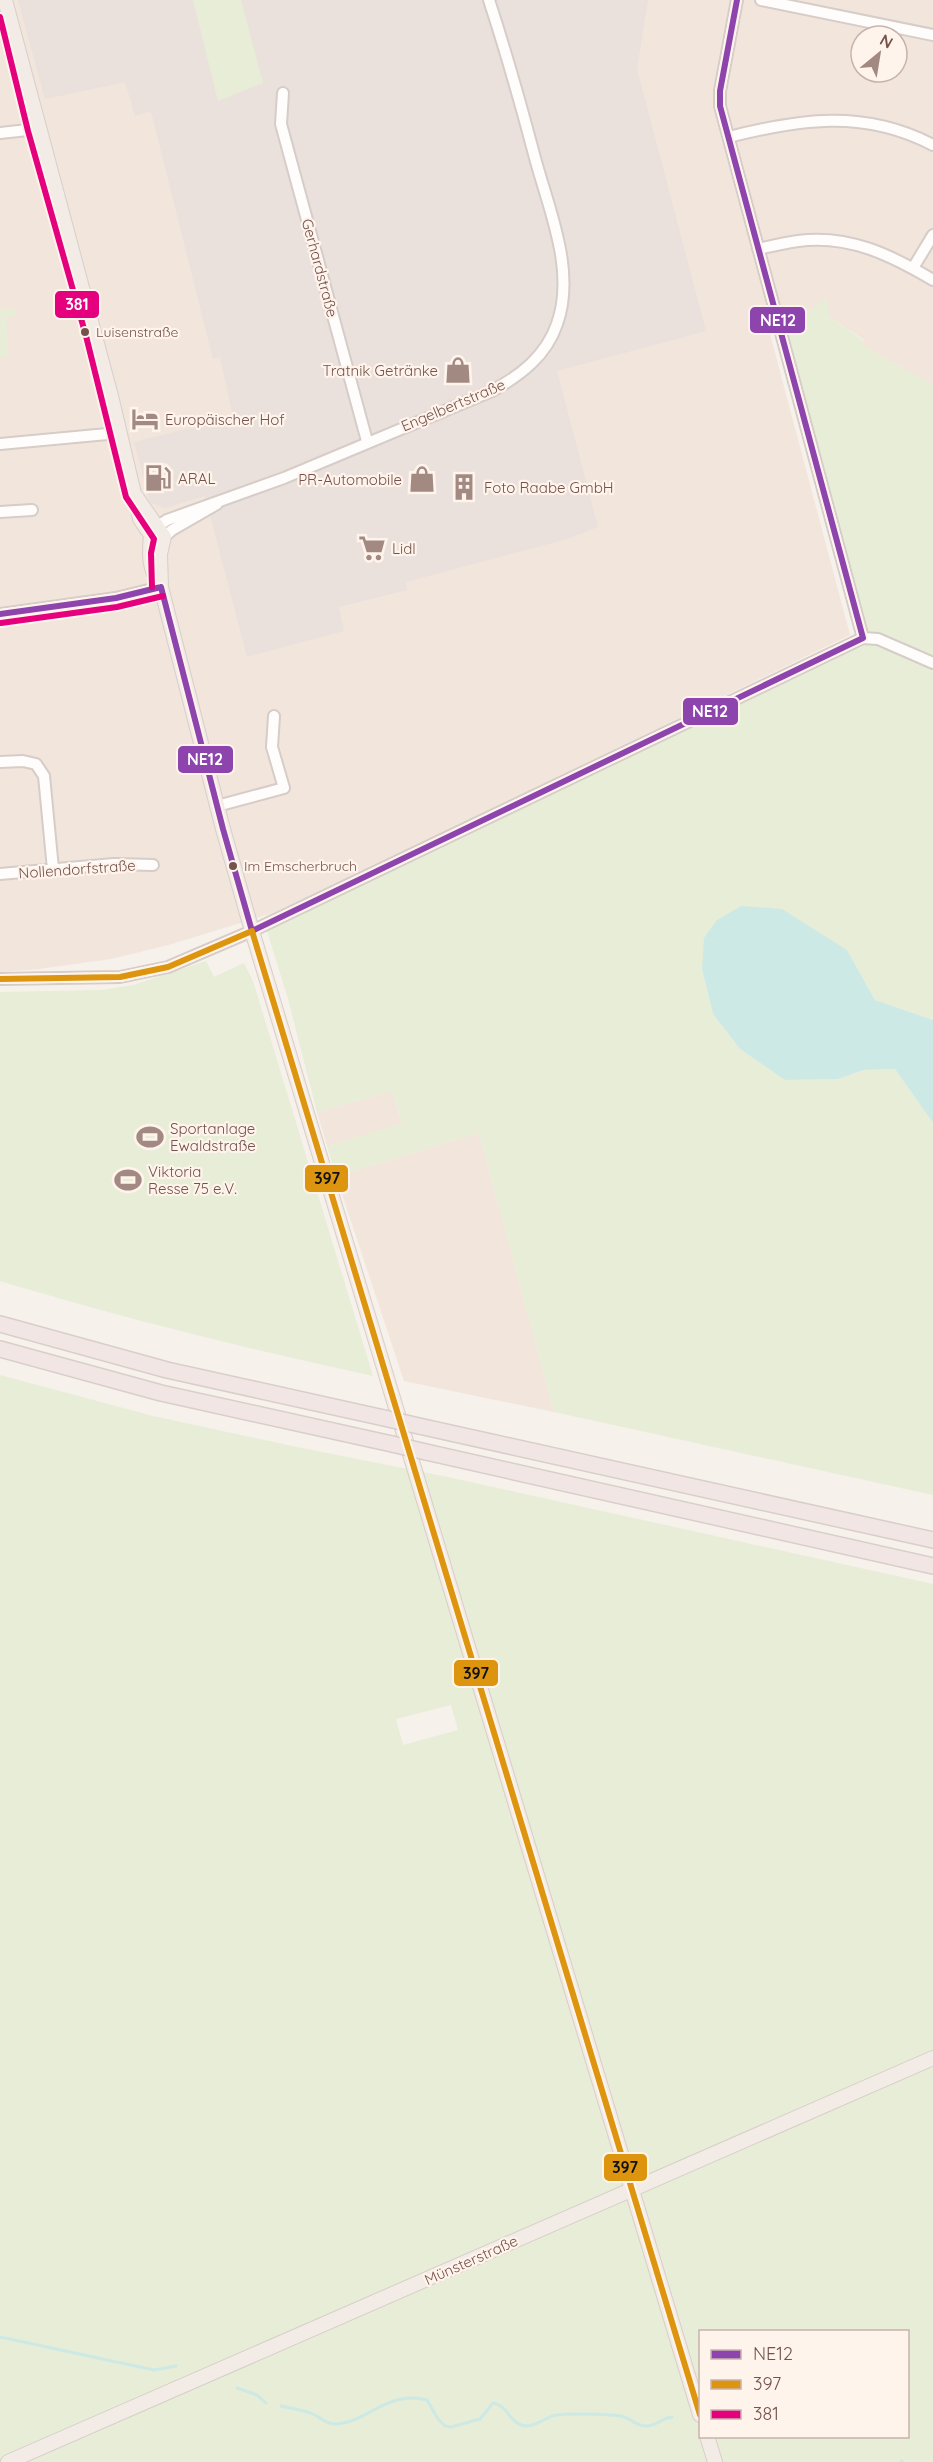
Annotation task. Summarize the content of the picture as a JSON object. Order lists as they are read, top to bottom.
{
  "streets": {
    "main road": ["Münsterstraße"],
    "street": ["Gerhardstraße", "Engelbertstraße", "Nollendorfstraße"]
  },
  "crossings": [
    ["Gerhardstraße", "Engelbertstraße"]
  ],
  "places": {
    "other": ["Luisenstraße", "Im Emscherbruch"],
    "shop": ["Tratnik Getränke", "PR-Automobile"],
    "hotel": ["Europäischer Hof"],
    "fuel station": ["ARAL"],
    "building": ["Foto Raabe GmbH"],
    "supermarket": ["Lidl"],
    "sports": ["Sportanlage Ewaldstraße", "Viktoria Resse 75 e.V."]
  },
  "lines": ["transit line NE12", "transit line 381", "transit line 397"],
  "legend": ["NE12", "397", "381"],
  "north": "top right"
}
